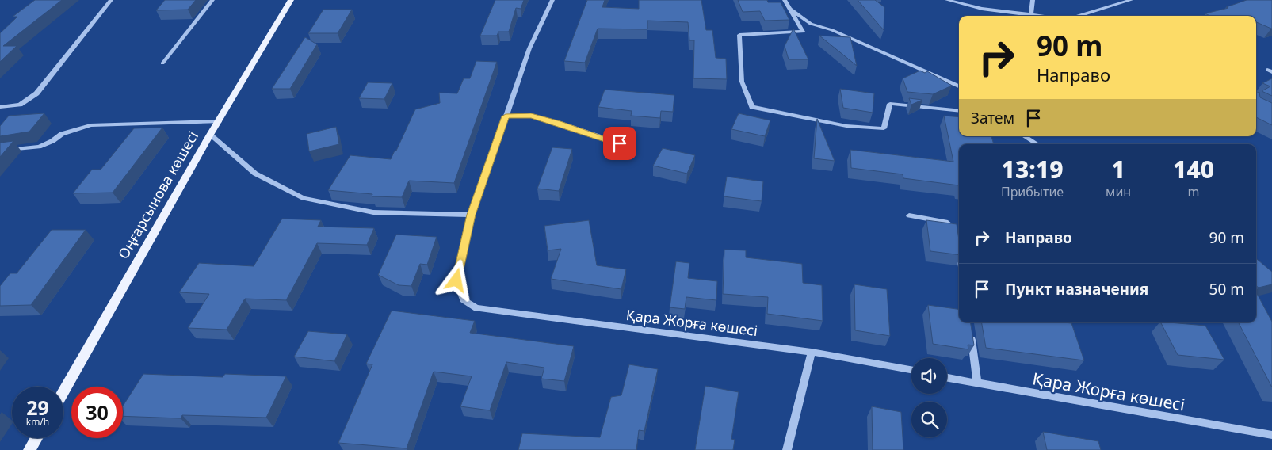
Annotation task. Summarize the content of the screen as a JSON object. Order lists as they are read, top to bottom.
{
  "streets": {
    "main road": ["Оңғарсынова көшесі"],
    "street": ["Қара Жорға көшесі"]
  },
  "page": {
    "turn": ["90 m", "Направо"],
    "then": "Затем",
    "eta": [
      "13:19",
      "Прибытие",
      "1",
      "мин",
      "140",
      "m"
    ],
    "list": [
      {
        "name": "Направо",
        "value": "90 m"
      },
      {
        "name": "Пункт назначения",
        "value": "50 m"
      }
    ],
    "speed": "29 km/h",
    "limit": "30"
  }
}
